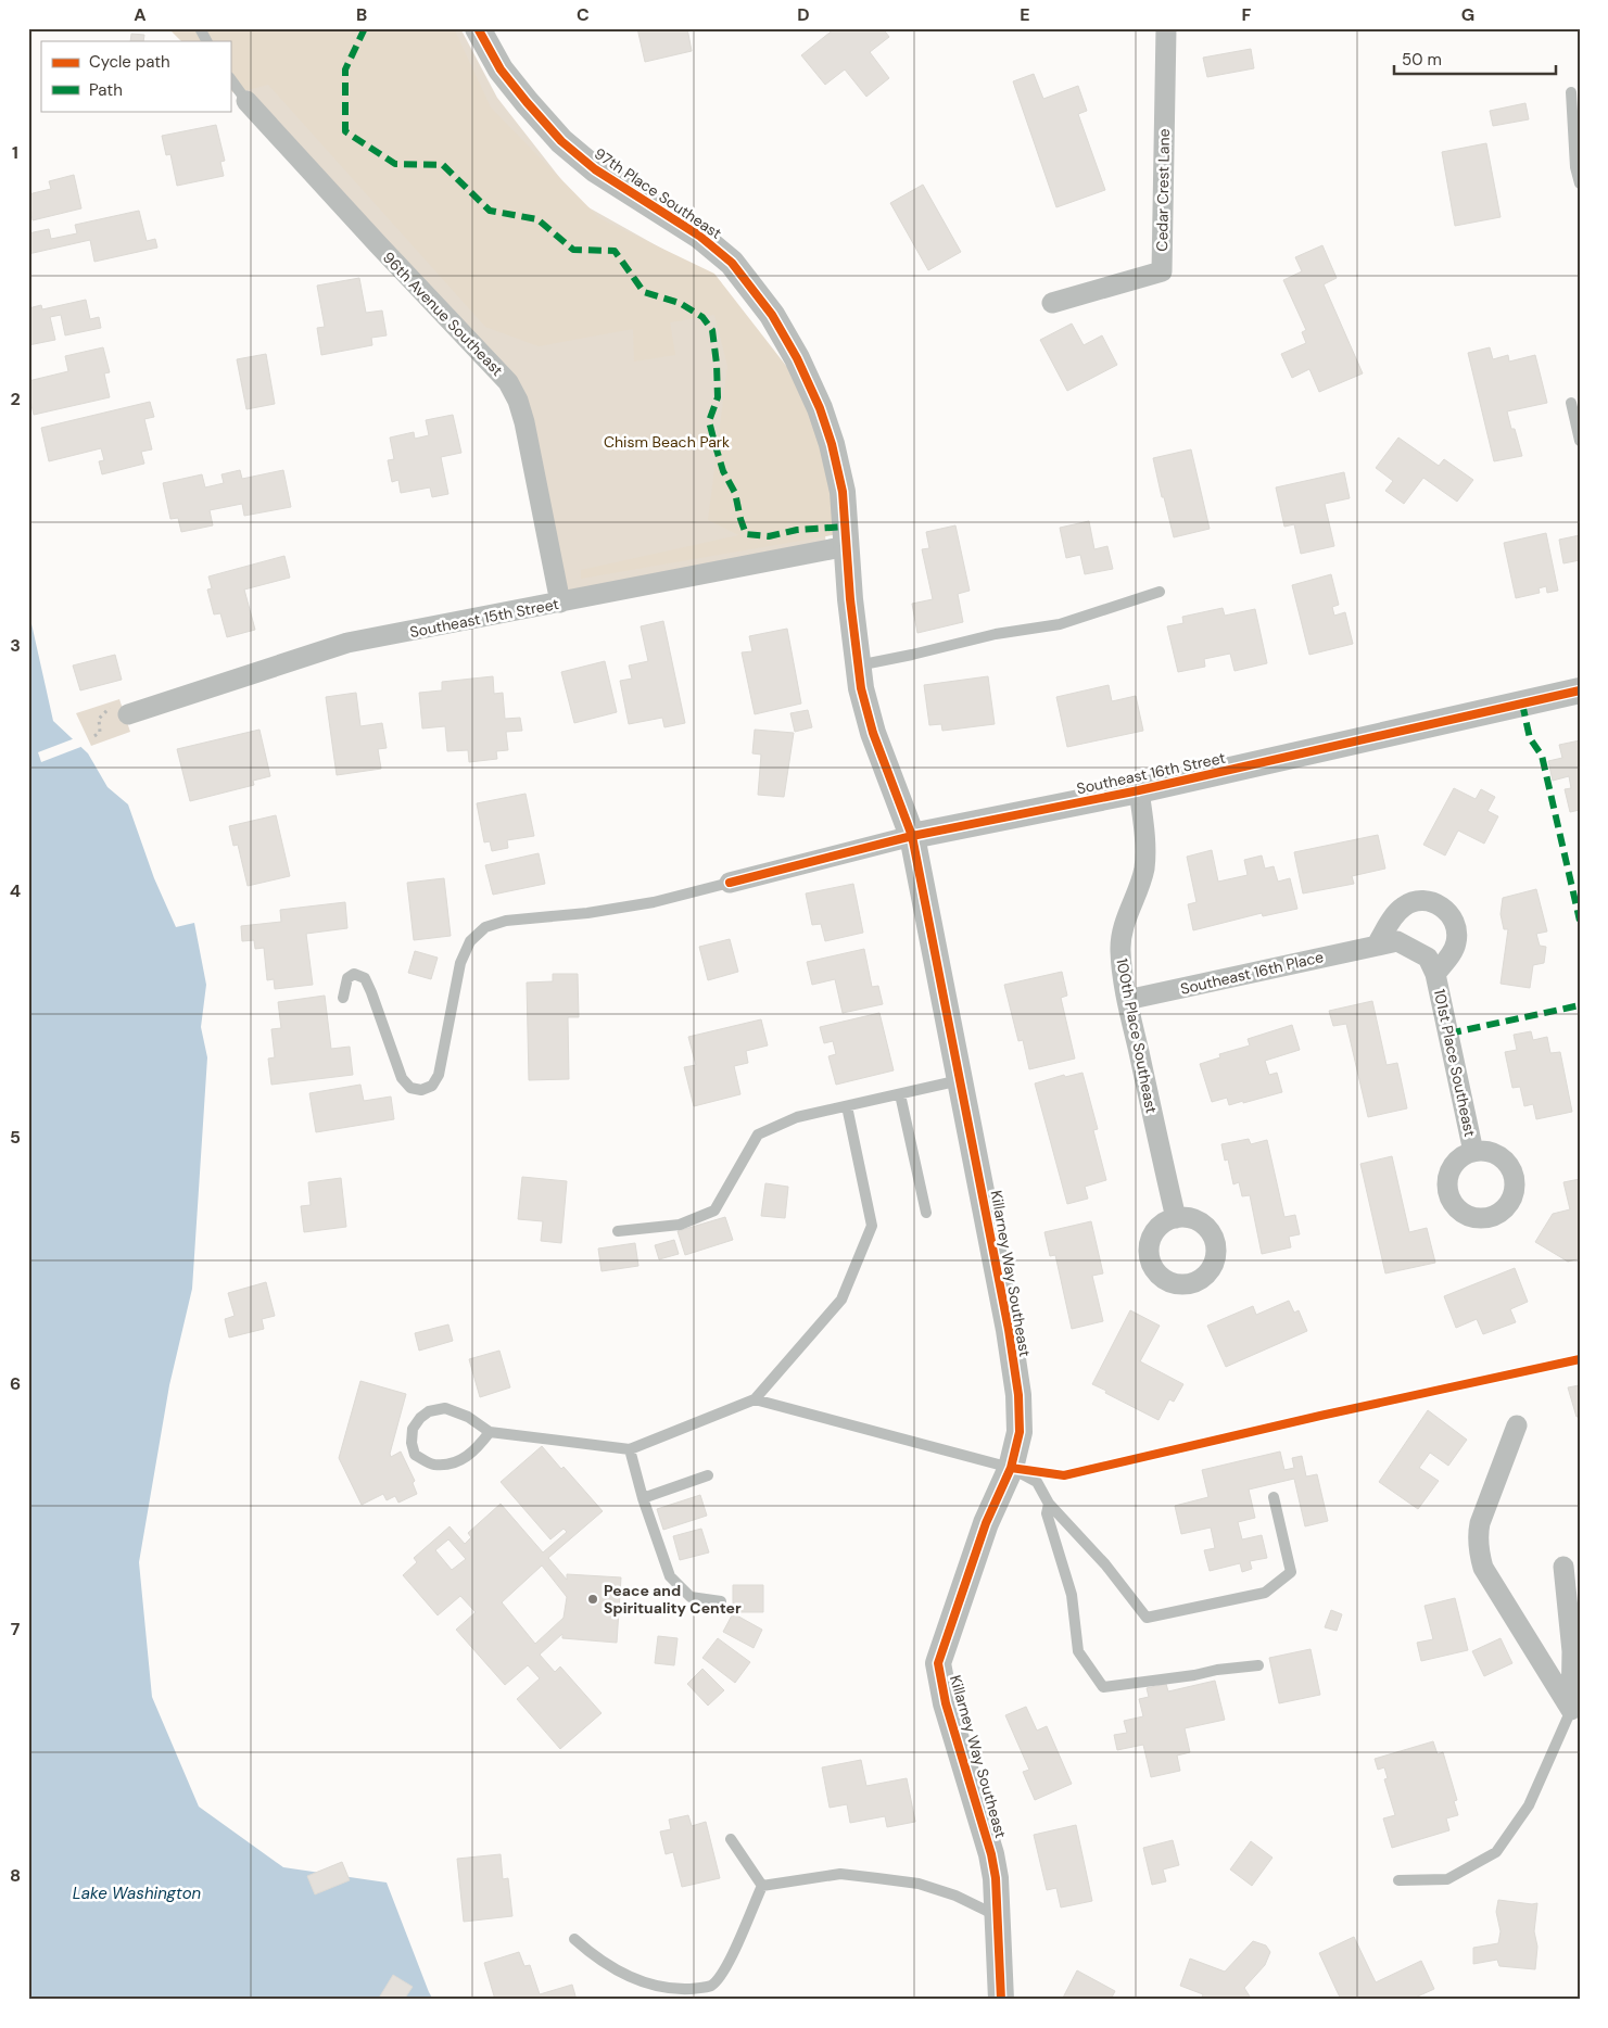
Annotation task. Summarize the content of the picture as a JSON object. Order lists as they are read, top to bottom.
{
  "streets": {
    "street": [
      "Cedar Crest Lane",
      "97th Place Southeast",
      "96th Avenue Southeast",
      "Southeast 15th Street",
      "Southeast 16th Street",
      "Southeast 16th Place",
      "100th Place Southeast",
      "101st Place Southeast",
      "Killarney Way Southeast"
    ]
  },
  "crossings": [
    ["97th Place Southeast", "Southeast 15th Street"],
    ["97th Place Southeast", "Killarney Way Southeast"],
    ["96th Avenue Southeast", "Southeast 15th Street"],
    ["Southeast 15th Street", "Killarney Way Southeast"],
    ["Southeast 16th Street", "100th Place Southeast"],
    ["Southeast 16th Street", "Killarney Way Southeast"],
    ["Southeast 16th Place", "100th Place Southeast"],
    ["Southeast 16th Place", "101st Place Southeast"]
  ],
  "water": ["Lake Washington"],
  "parks": ["Chism Beach Park"],
  "places": ["Peace and Spirituality Center"],
  "legend": ["Cycle path", "Path"],
  "scale_bar": "50 m",
  "grid": {
    "columns": [
      "A",
      "B",
      "C",
      "D",
      "E",
      "F",
      "G"
    ],
    "rows": [
      "1",
      "2",
      "3",
      "4",
      "5",
      "6",
      "7",
      "8"
    ]
  }
}
